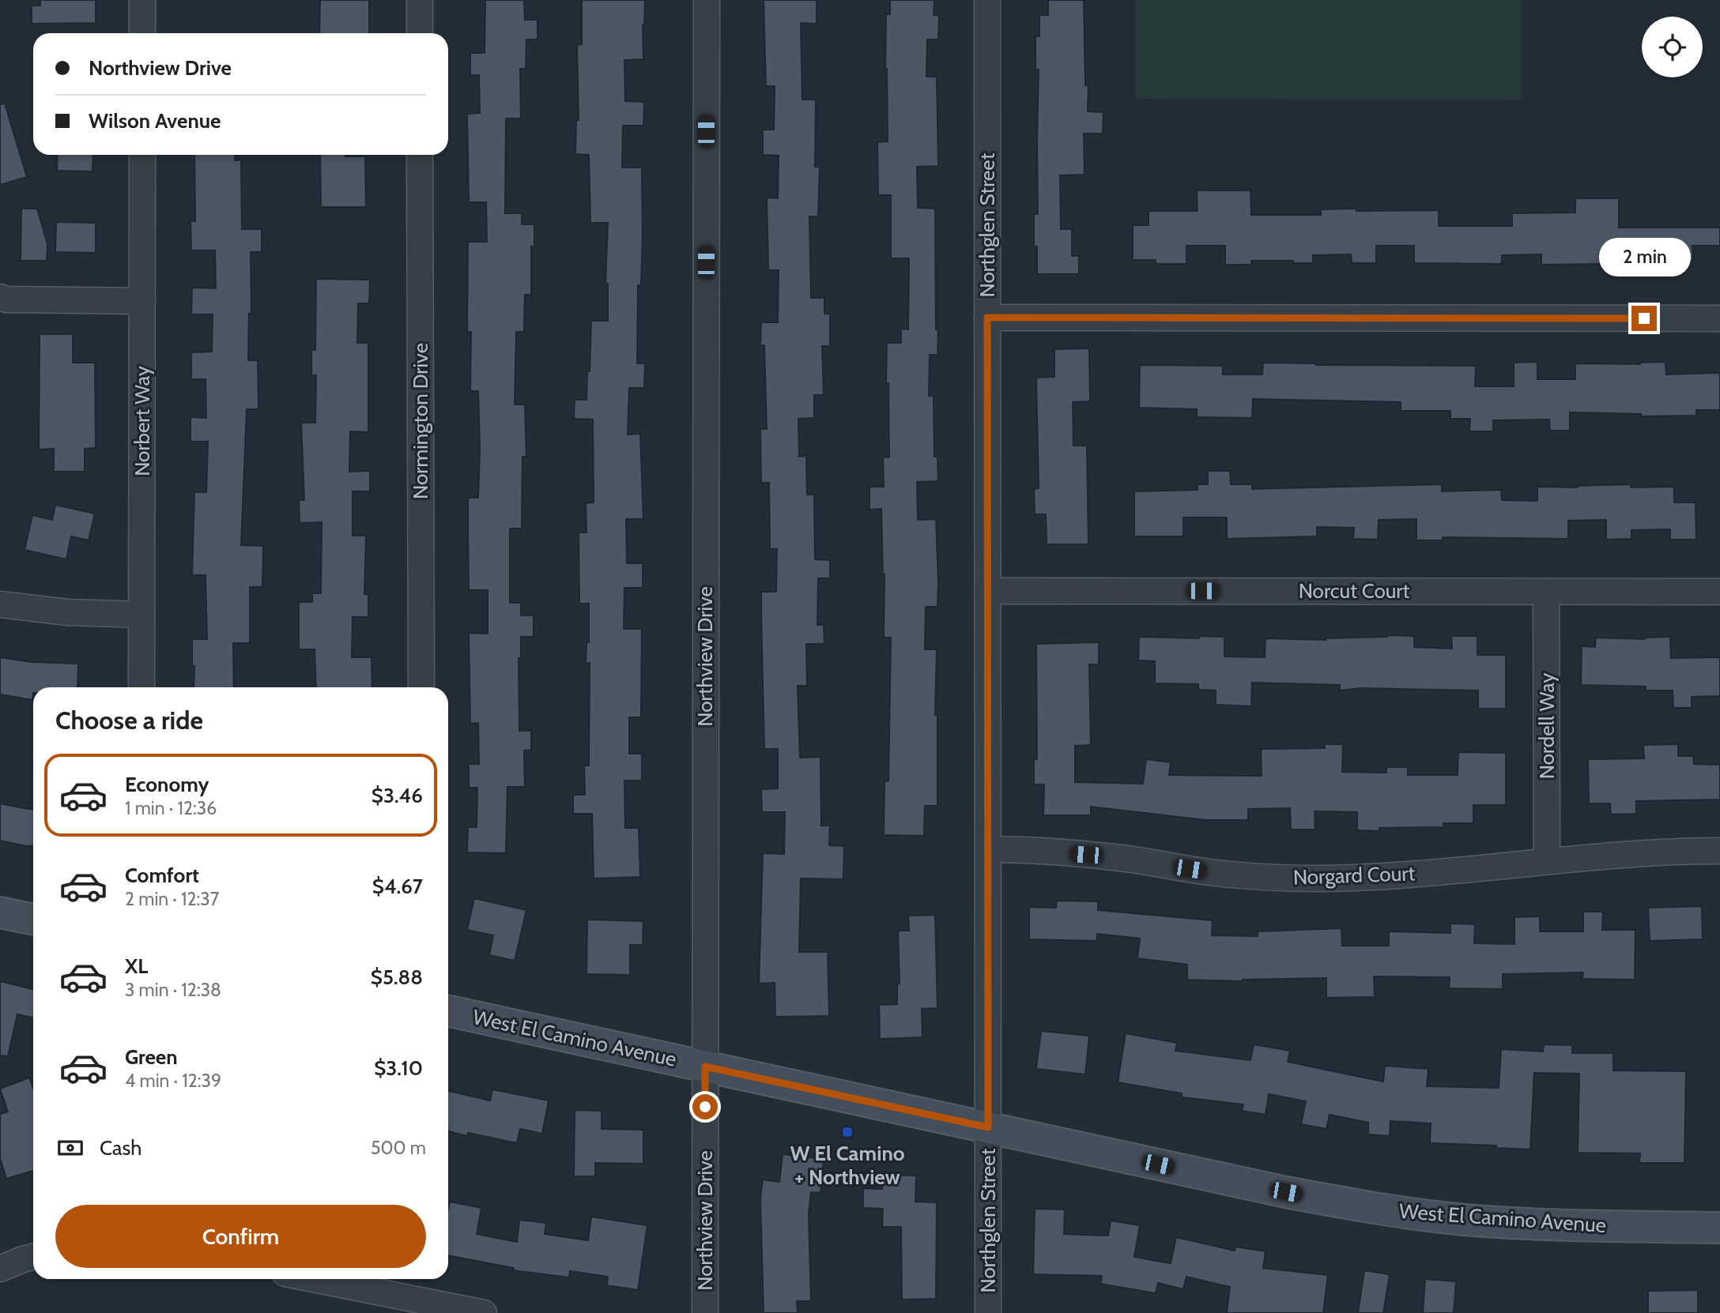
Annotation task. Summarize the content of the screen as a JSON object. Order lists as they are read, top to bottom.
{
  "streets": {
    "main road": ["West El Camino Avenue"],
    "street": [
      "Northglen Street",
      "Norbert Way",
      "Normington Drive",
      "Norcut Court",
      "Northview Drive",
      "Nordell Way",
      "Norgard Court"
    ]
  },
  "crossings": [
    ["Northglen Street", "Norcut Court"],
    ["Northglen Street", "Norgard Court"],
    ["Northglen Street", "West El Camino Avenue"],
    ["Norcut Court", "Nordell Way"],
    ["Northview Drive", "West El Camino Avenue"],
    ["Nordell Way", "Norgard Court"]
  ],
  "places": {
    "transit": ["W El Camino + Northview"]
  },
  "page": {
    "banner": ["Northview Drive", "Wilson Avenue"],
    "bubble": "2 min",
    "heading": "Choose a ride",
    "list": [
      {
        "name": "Economy",
        "note": "1 min · 12:36",
        "value": "$3.46"
      },
      {
        "name": "Comfort",
        "note": "2 min · 12:37",
        "value": "$4.67"
      },
      {
        "name": "XL",
        "note": "3 min · 12:38",
        "value": "$5.88"
      },
      {
        "name": "Green",
        "note": "4 min · 12:39",
        "value": "$3.10"
      }
    ],
    "pay": ["Cash", "500 m"],
    "buttons": "Confirm"
  }
}
